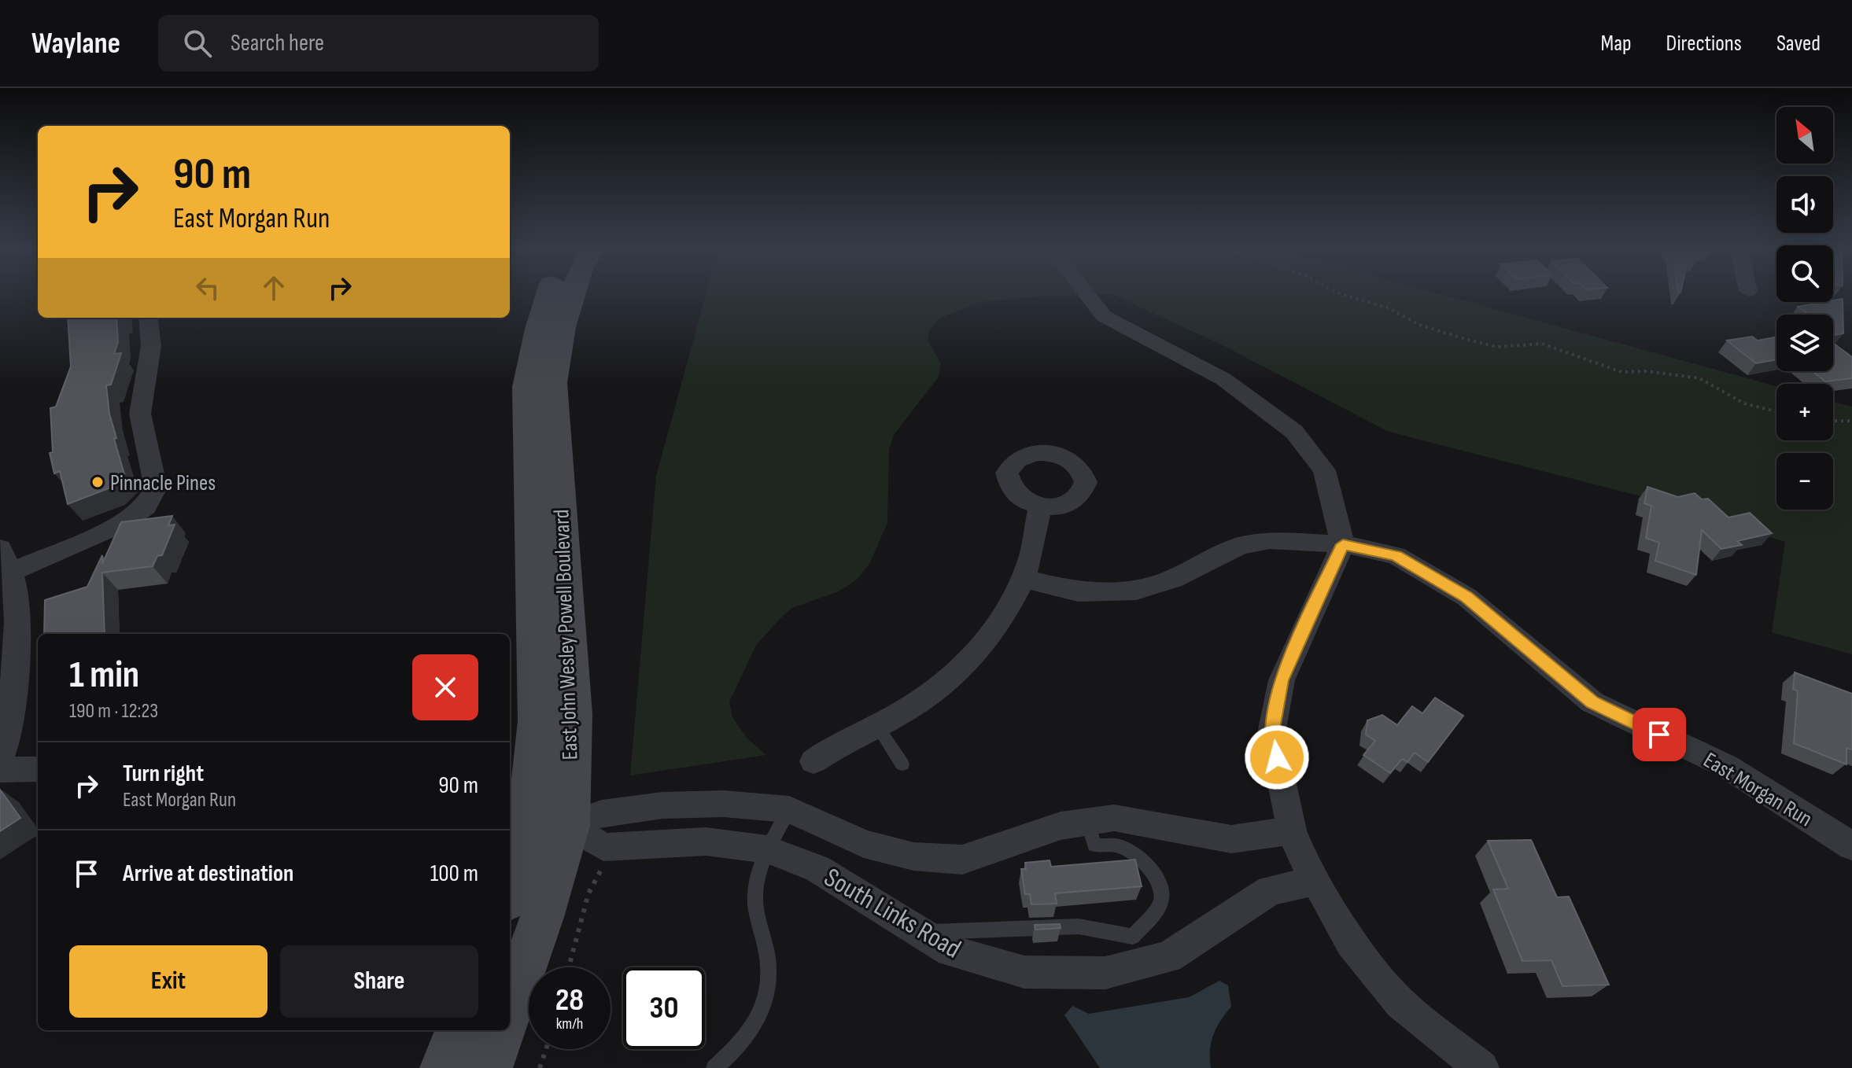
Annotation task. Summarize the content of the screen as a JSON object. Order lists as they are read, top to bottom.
{
  "streets": {
    "main road": ["East John Wesley Powell Boulevard"],
    "street": ["East Morgan Run", "South Links Road"]
  },
  "crossings": [
    ["East John Wesley Powell Boulevard", "South Links Road"]
  ],
  "places": ["Pinnacle Pines"],
  "north": "top left",
  "page": {
    "header": "Waylane",
    "search": "Search here",
    "nav": ["Map", "Directions", "Saved"],
    "map_buttons": ["+", "−"],
    "turn": ["90 m", "East Morgan Run"],
    "heading": ["1 min", "190 m · 12:23"],
    "list": [
      {
        "name": "Turn right",
        "note": "East Morgan Run",
        "value": "90 m"
      },
      {
        "name": "Arrive at destination",
        "value": "100 m"
      }
    ],
    "buttons": ["Exit", "Share"],
    "speed": "28 km/h",
    "limit": "30"
  }
}
